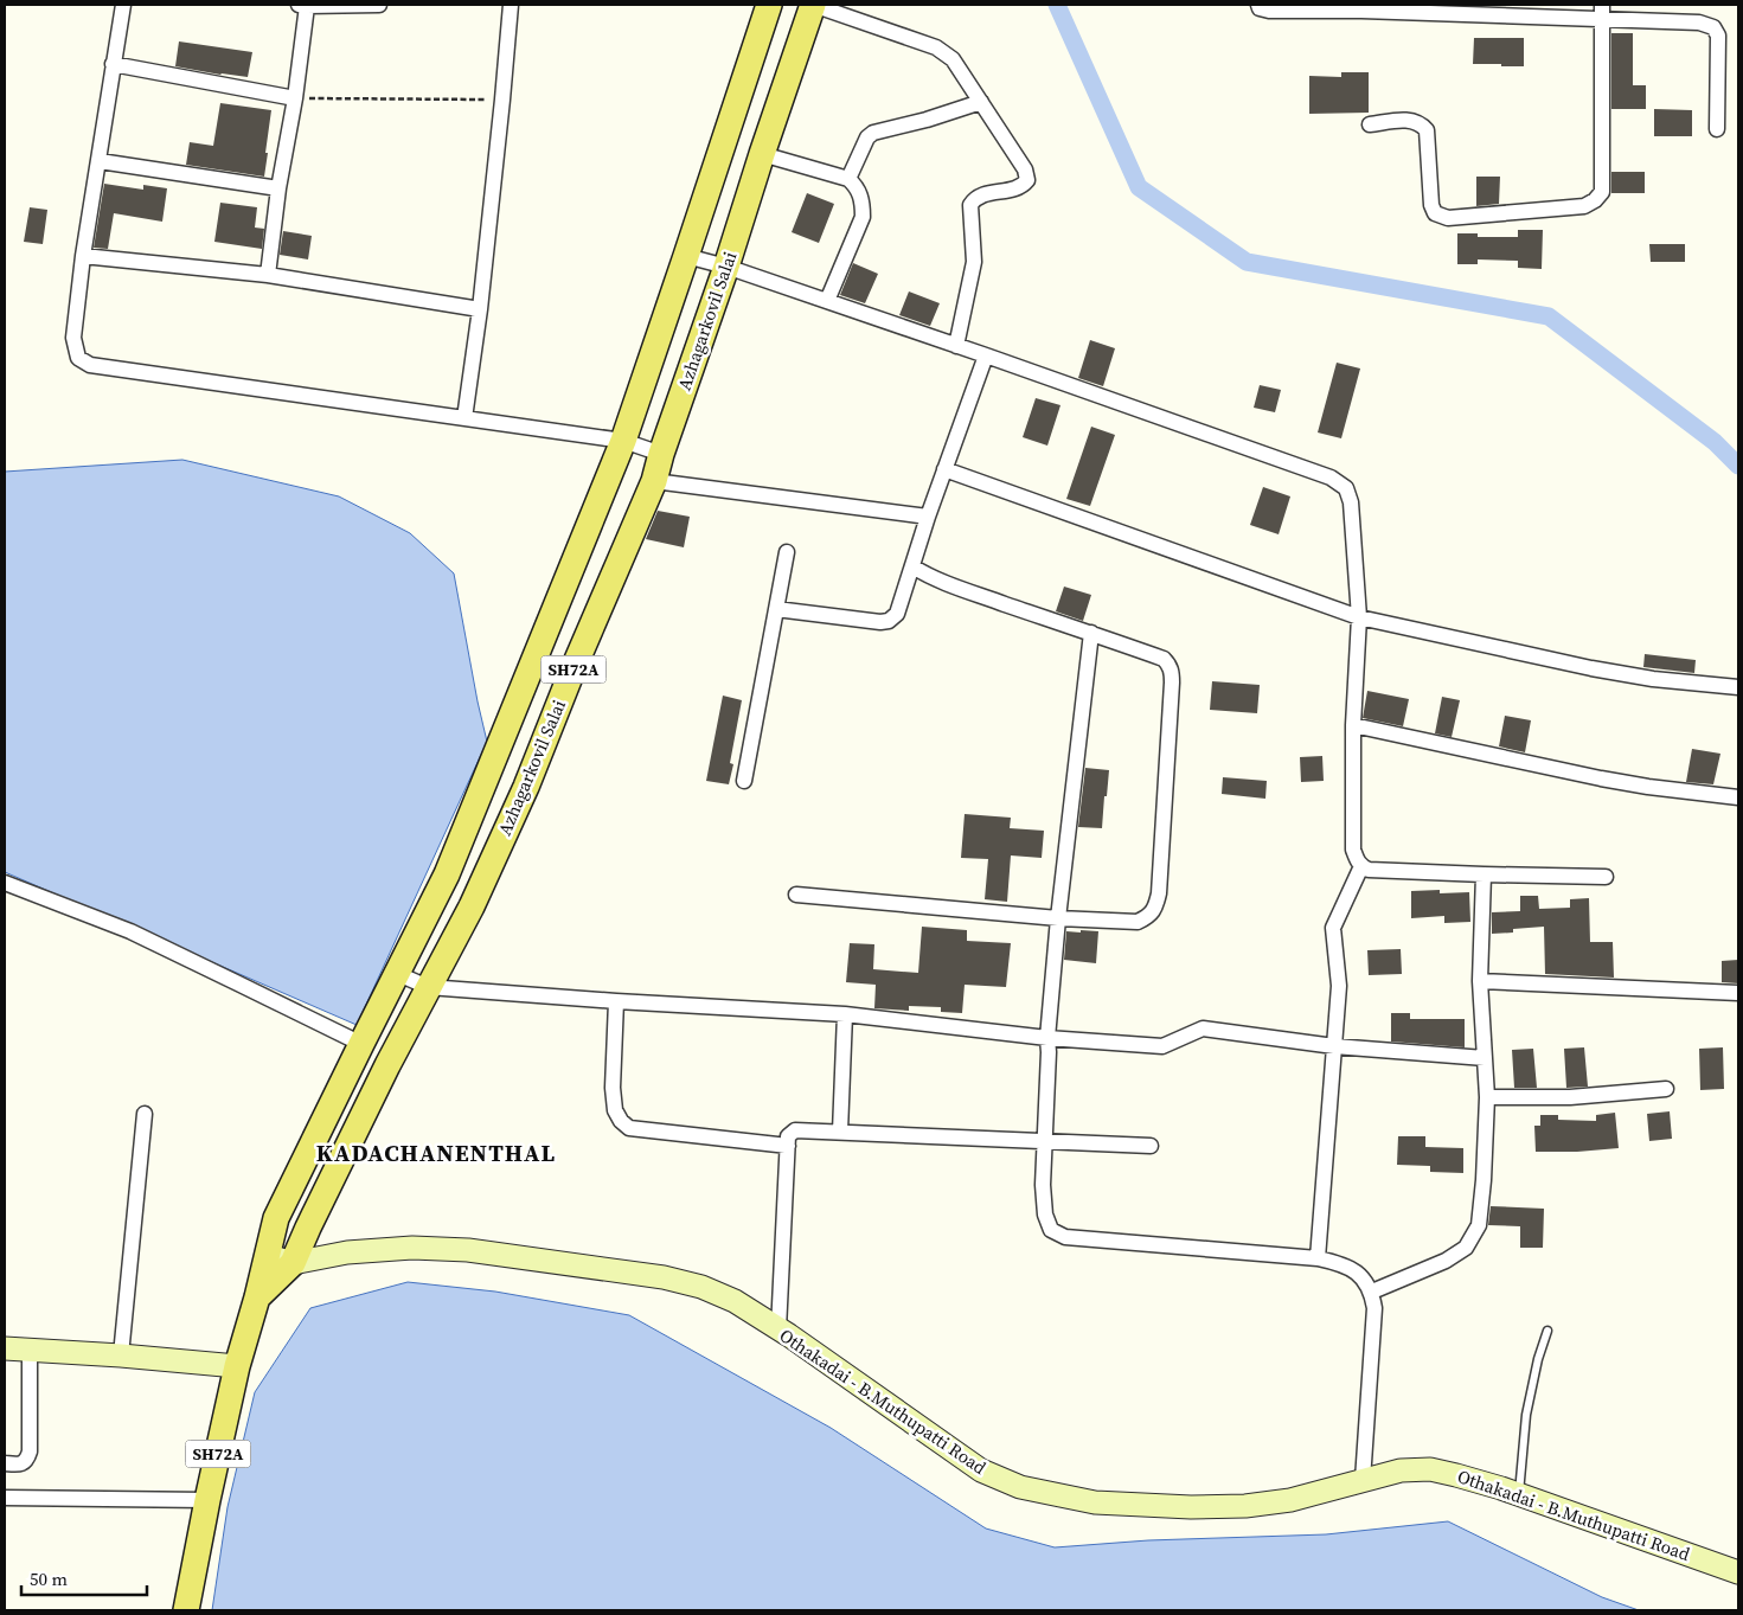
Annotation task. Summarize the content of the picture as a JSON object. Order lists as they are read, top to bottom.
{
  "streets": {
    "main road": ["Azhagarkovil Salai", "SH72A", "Othakadai - B.Muthupatti Road"]
  },
  "crossings": [
    ["Azhagarkovil Salai", "Othakadai - B.Muthupatti Road"]
  ],
  "districts": ["KADACHANENTHAL"],
  "scale_bar": "50 m"
}
